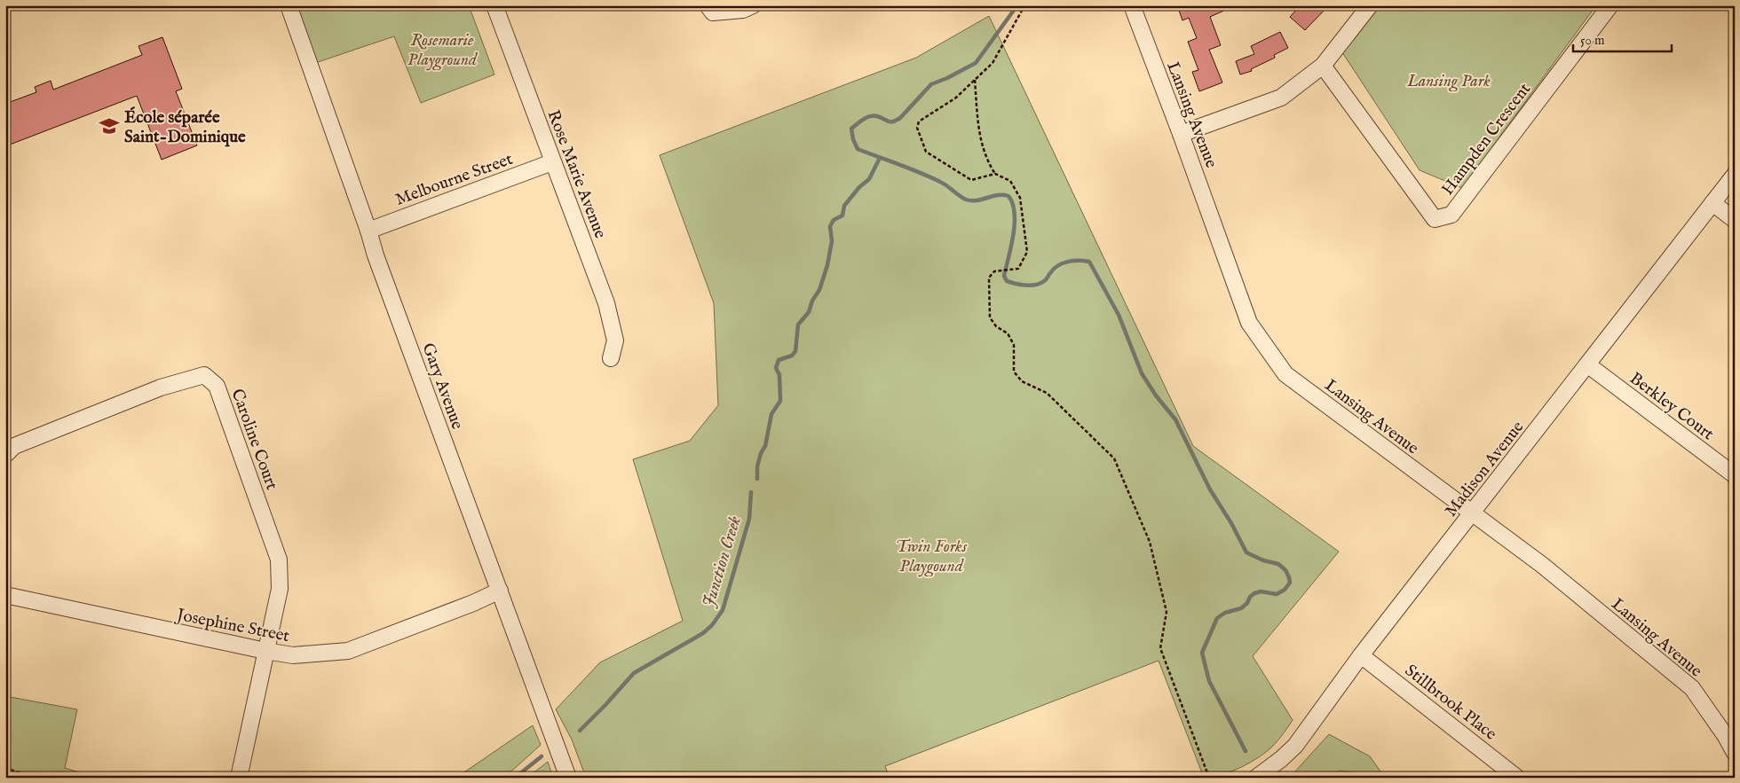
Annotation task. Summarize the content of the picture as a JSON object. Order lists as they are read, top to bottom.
{
  "streets": {
    "street": [
      "Lansing Avenue",
      "Hampden Crescent",
      "Rose Marie Avenue",
      "Melbourne Street",
      "Gary Avenue",
      "Berkley Court",
      "Caroline Court",
      "Madison Avenue",
      "Josephine Street",
      "Stillbrook Place"
    ]
  },
  "crossings": [
    ["Lansing Avenue", "Madison Avenue"],
    ["Rose Marie Avenue", "Melbourne Street"],
    ["Melbourne Street", "Gary Avenue"],
    ["Gary Avenue", "Josephine Street"],
    ["Berkley Court", "Madison Avenue"],
    ["Caroline Court", "Josephine Street"],
    ["Madison Avenue", "Stillbrook Place"]
  ],
  "water": ["Junction Creek"],
  "parks": ["Rosemarie Playground", "Lansing Park", "Twin Forks Playgound"],
  "places": {
    "school or university": ["École séparée Saint-Dominique"]
  },
  "scale_bar": "50 m"
}
